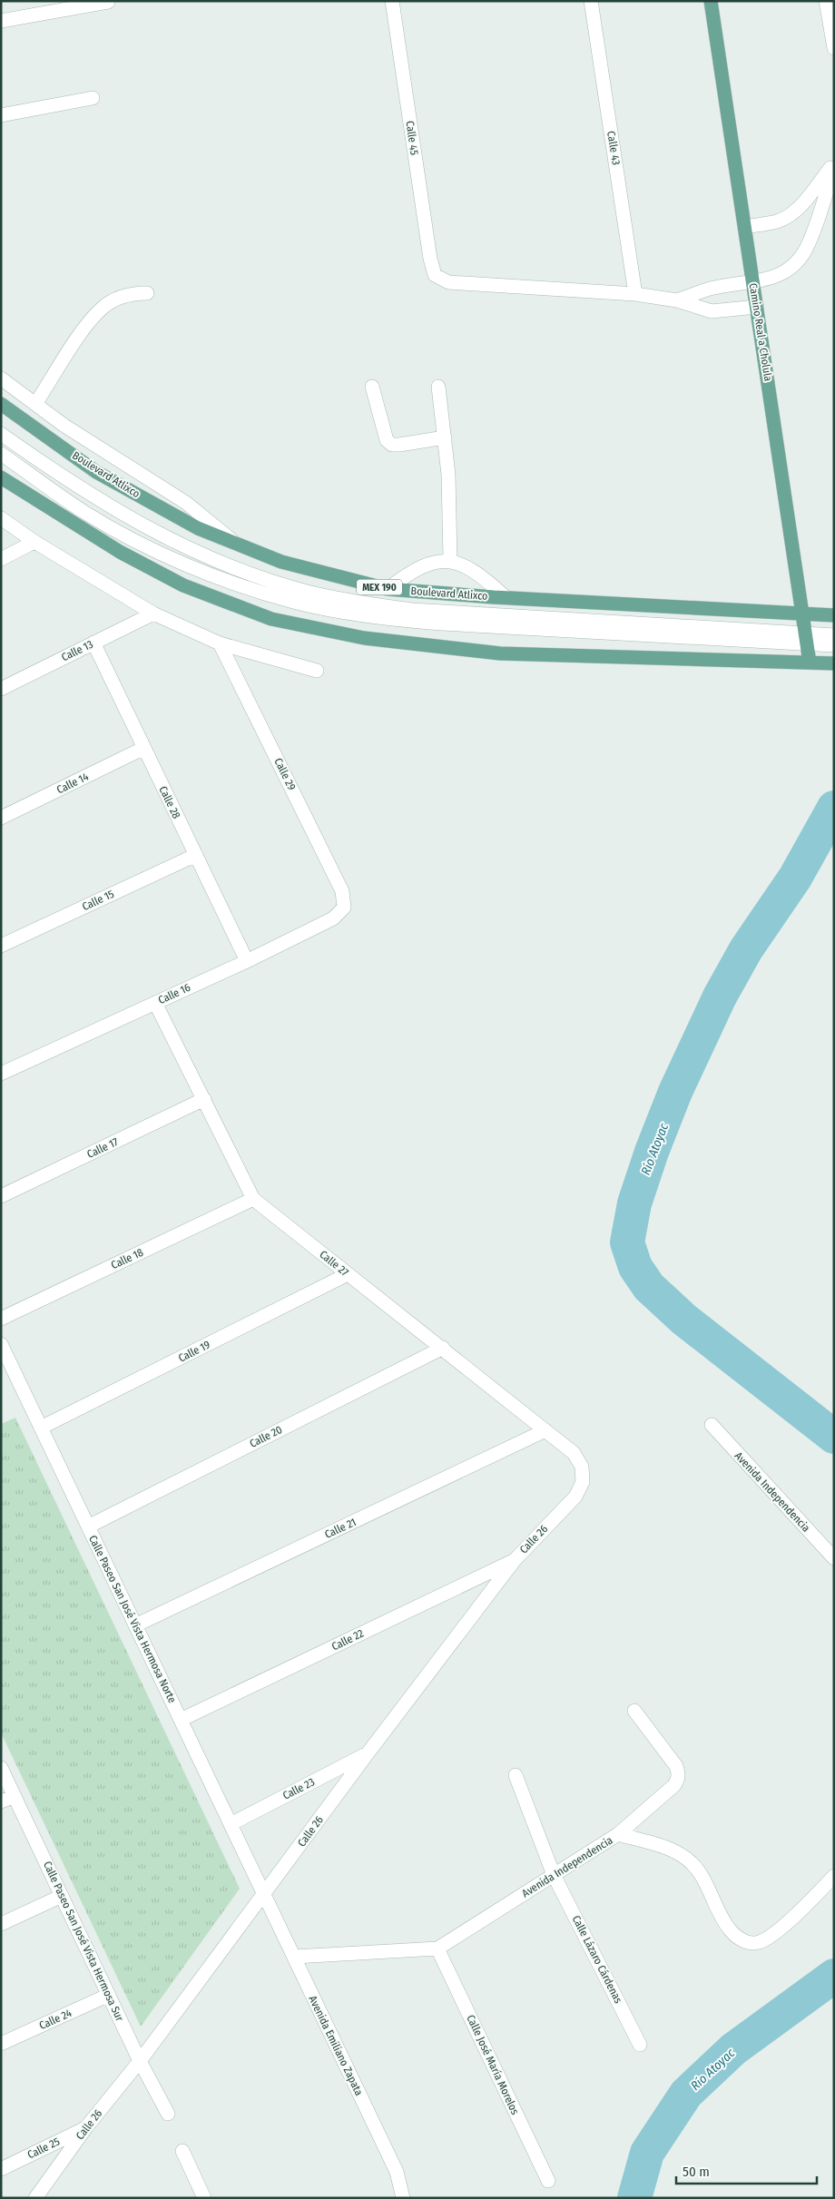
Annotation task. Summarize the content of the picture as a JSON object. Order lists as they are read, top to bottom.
{
  "streets": {
    "main road": ["Camino Real a Cholula", "Boulevard Atlixco", "MEX 190"],
    "street": [
      "Calle 45",
      "Calle 43",
      "Calle 13",
      "Calle 29",
      "Calle 14",
      "Calle 28",
      "Calle 15",
      "Calle 16",
      "Calle 17",
      "Calle 18",
      "Calle 27",
      "Calle 19",
      "Calle 20",
      "Avenida Independencia",
      "Calle 21",
      "Calle 26",
      "Calle Paseo San José Vista Hermosa Norte",
      "Calle 22",
      "Calle 23",
      "Calle Paseo San José Vista Hermosa Sur",
      "Calle Lázaro Cárdenas",
      "Calle 24",
      "Avenida Emiliano Zapata",
      "Calle José María Morelos",
      "Calle 25"
    ]
  },
  "crossings": [
    ["Calle 45", "Calle 43"],
    ["Camino Real a Cholula", "Boulevard Atlixco"],
    ["Calle 13", "Calle 28"],
    ["Calle 29", "Calle 16"],
    ["Calle 14", "Calle 28"],
    ["Calle 28", "Calle 15"],
    ["Calle 28", "Calle 16"],
    ["Calle 16", "Calle 27"],
    ["Calle 17", "Calle 27"],
    ["Calle 18", "Calle 27"],
    ["Calle 27", "Calle 19"],
    ["Calle 27", "Calle 20"],
    ["Calle 27", "Calle 21"],
    ["Calle 27", "Calle 26"],
    ["Calle 19", "Calle Paseo San José Vista Hermosa Norte"],
    ["Calle 20", "Calle Paseo San José Vista Hermosa Norte"],
    ["Avenida Independencia", "Calle Lázaro Cárdenas"],
    ["Avenida Independencia", "Avenida Emiliano Zapata"],
    ["Avenida Independencia", "Calle José María Morelos"],
    ["Calle 21", "Calle Paseo San José Vista Hermosa Norte"],
    ["Calle 26", "Calle Paseo San José Vista Hermosa Norte"],
    ["Calle 26", "Calle 22"],
    ["Calle 26", "Calle 23"],
    ["Calle 26", "Calle Paseo San José Vista Hermosa Sur"],
    ["Calle 26", "Avenida Emiliano Zapata"],
    ["Calle 26", "Calle 25"],
    ["Calle Paseo San José Vista Hermosa Norte", "Calle 22"],
    ["Calle Paseo San José Vista Hermosa Norte", "Calle 23"],
    ["Calle Paseo San José Vista Hermosa Norte", "Avenida Emiliano Zapata"],
    ["Calle Paseo San José Vista Hermosa Sur", "Calle 24"]
  ],
  "water": ["Río Atoyac"],
  "scale_bar": "50 m"
}
